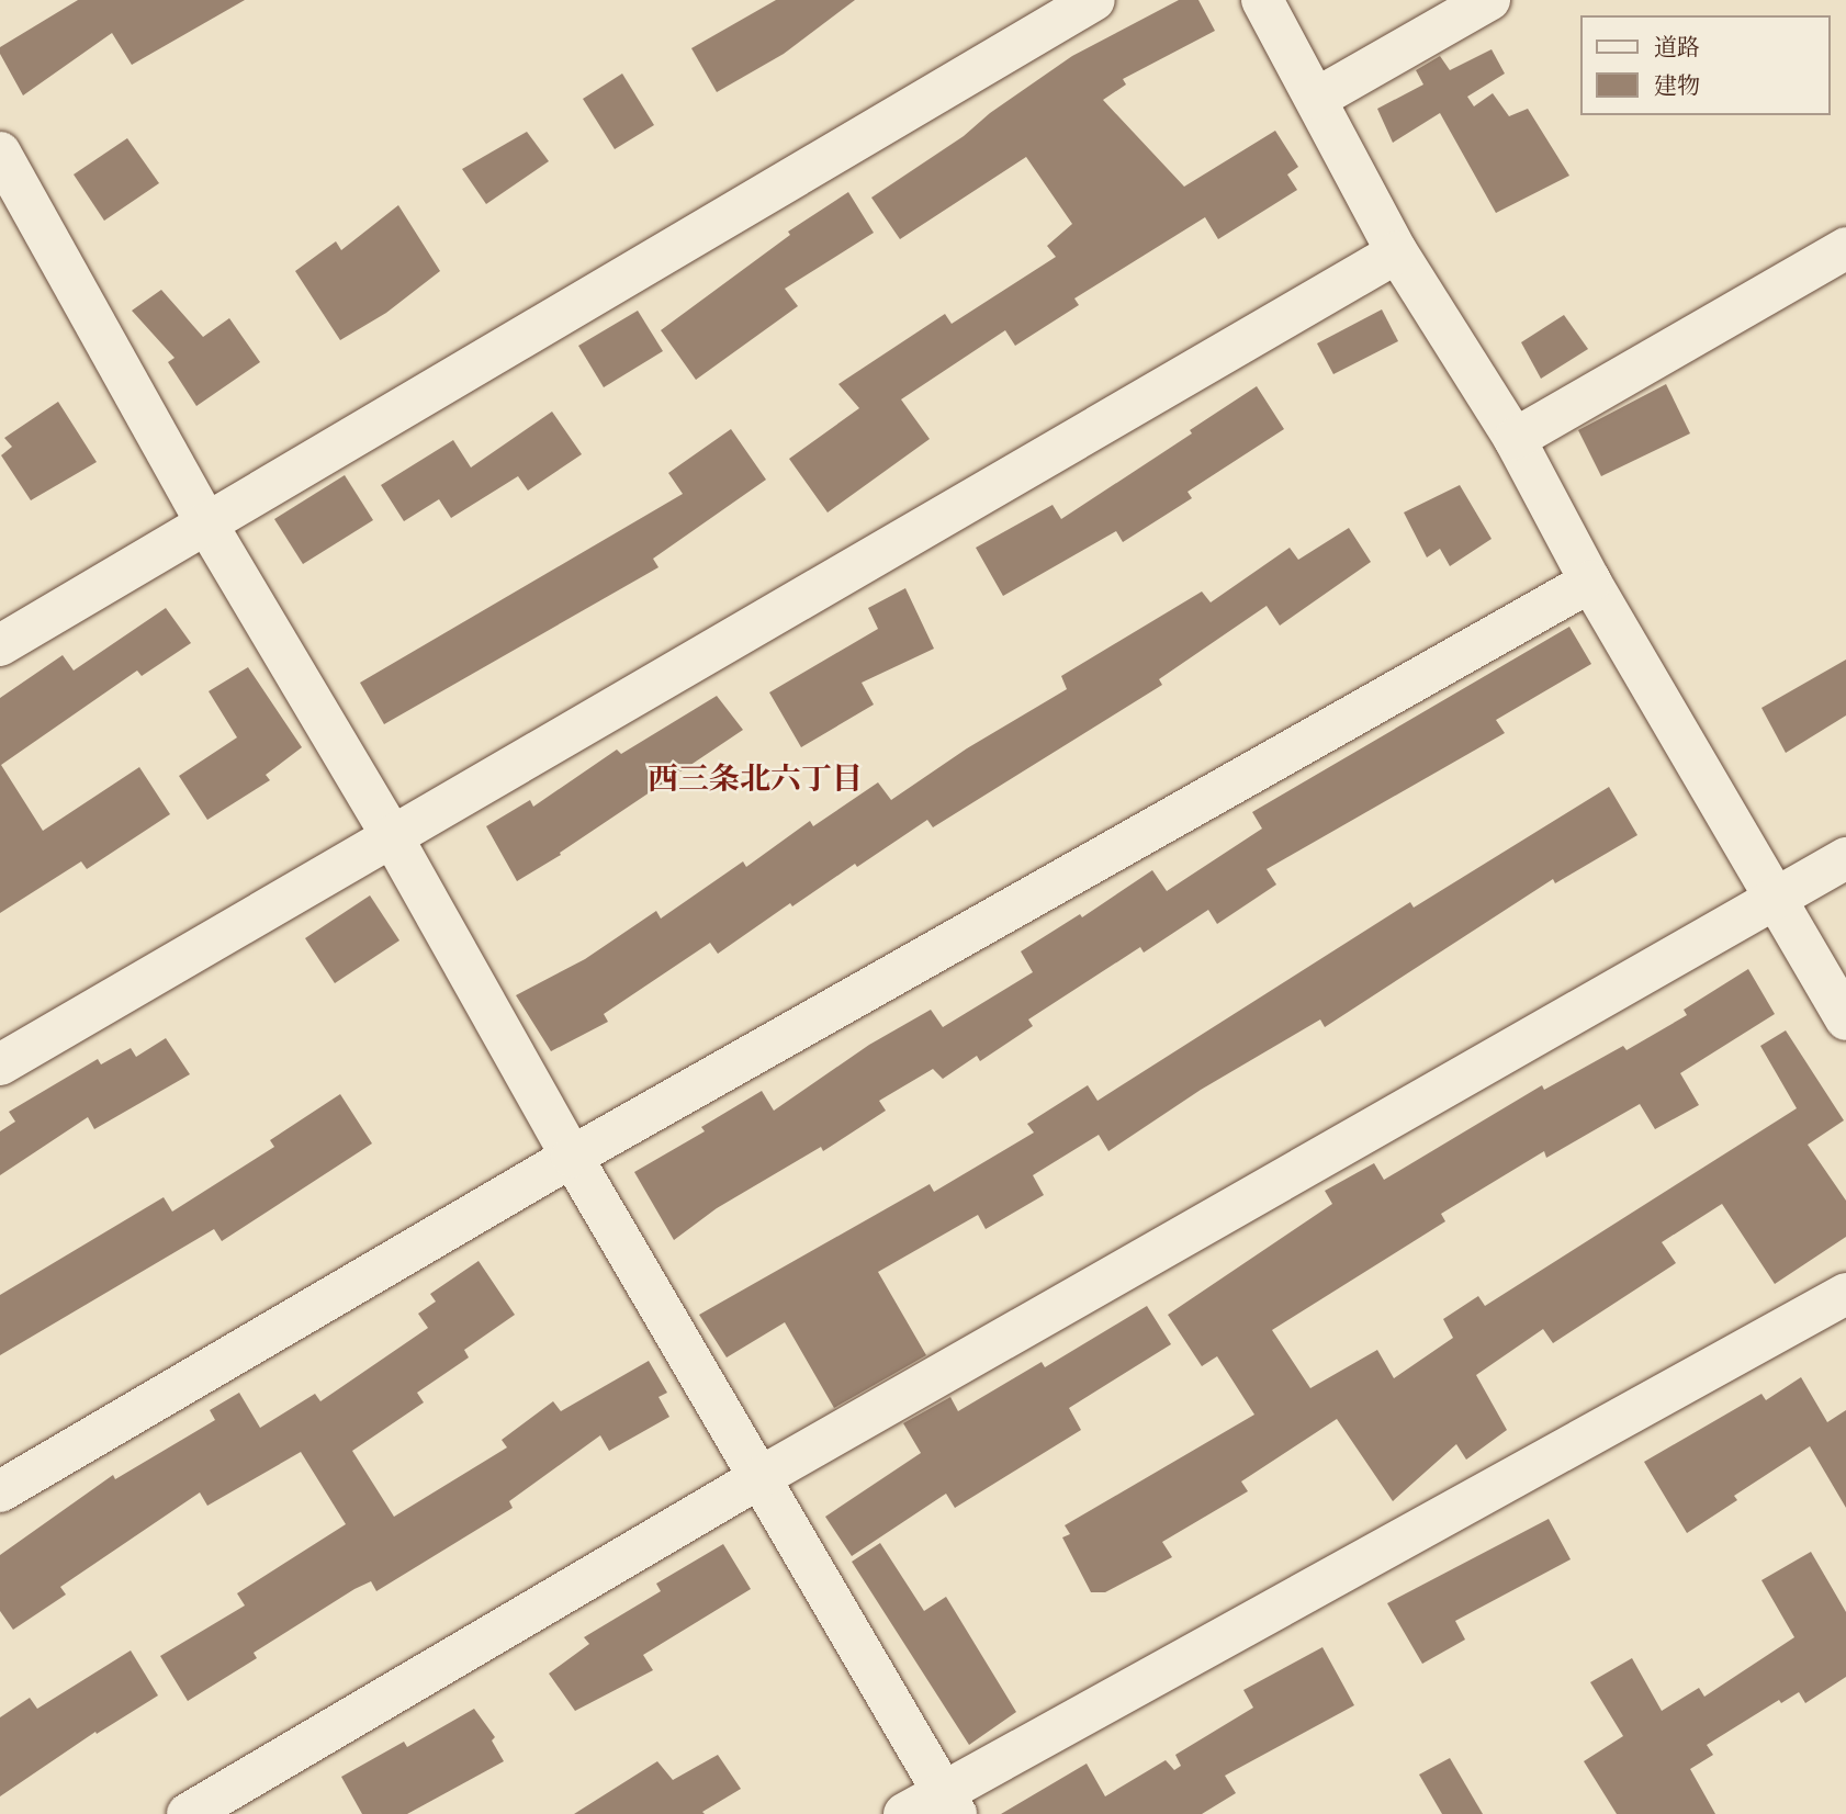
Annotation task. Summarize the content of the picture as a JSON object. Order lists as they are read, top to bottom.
{
  "districts": ["西三条北六丁目"],
  "legend": ["道路", "建物"]
}
